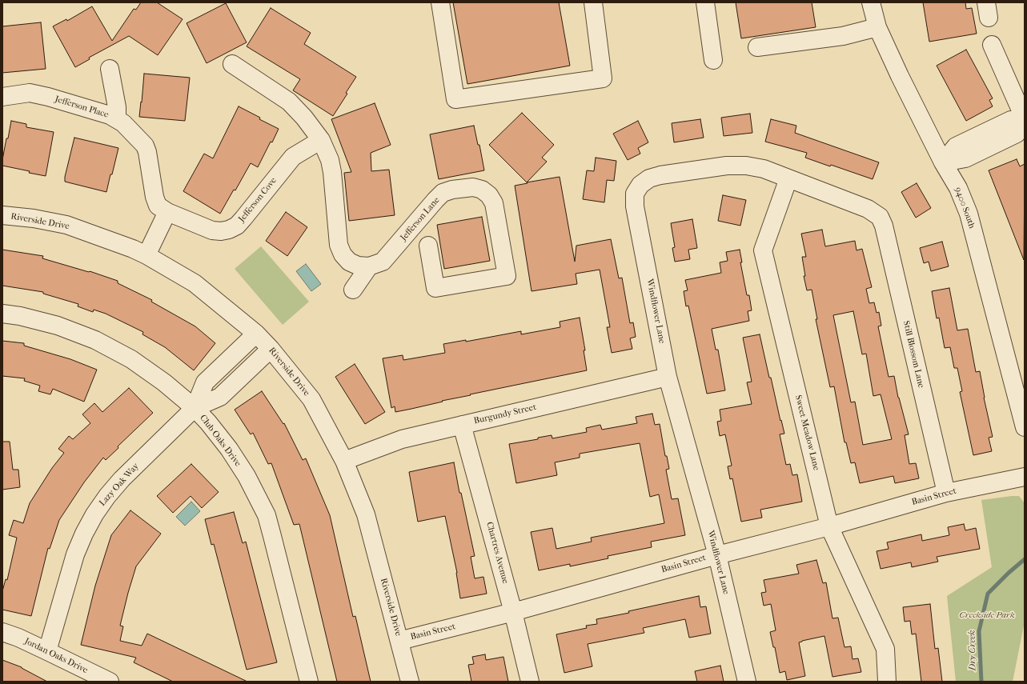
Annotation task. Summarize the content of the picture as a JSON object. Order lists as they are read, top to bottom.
{
  "streets": {
    "street": [
      "Jefferson Place",
      "Jefferson Cove",
      "9400 South",
      "Jefferson Lane",
      "Riverside Drive",
      "Windflower Lane",
      "Still Blossom Lane",
      "Burgundy Street",
      "Sweet Meadow Lane",
      "Club Oaks Drive",
      "Lazy Oak Way",
      "Basin Street",
      "Chartres Avenue",
      "Jordan Oaks Drive"
    ]
  },
  "crossings": [
    ["Jefferson Place", "Jefferson Cove"],
    ["Riverside Drive", "Burgundy Street"],
    ["Riverside Drive", "Lazy Oak Way"],
    ["Riverside Drive", "Basin Street"],
    ["Windflower Lane", "Still Blossom Lane"],
    ["Windflower Lane", "Burgundy Street"],
    ["Windflower Lane", "Sweet Meadow Lane"],
    ["Windflower Lane", "Basin Street"],
    ["Still Blossom Lane", "Basin Street"],
    ["Burgundy Street", "Chartres Avenue"],
    ["Sweet Meadow Lane", "Basin Street"],
    ["Club Oaks Drive", "Lazy Oak Way"],
    ["Lazy Oak Way", "Jordan Oaks Drive"],
    ["Basin Street", "Chartres Avenue"]
  ],
  "water": ["Dry Creek"],
  "parks": ["Creekside Park"]
}
